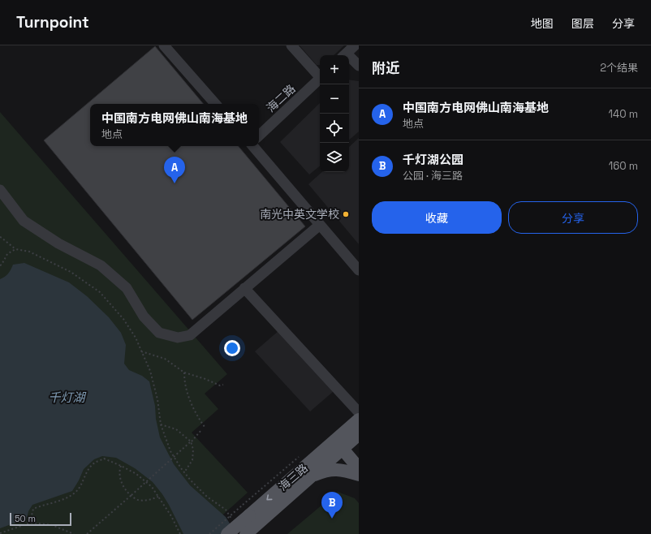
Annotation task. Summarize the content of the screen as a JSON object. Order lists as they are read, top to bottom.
{
  "streets": {
    "main road": ["海三路"],
    "street": ["海二路"]
  },
  "water": ["千灯湖"],
  "places": ["南光中英文学校"],
  "scale_bar": "50 m",
  "page": {
    "header": "Turnpoint",
    "nav": ["地图", "图层", "分享"],
    "heading": ["附近", "2个结果"],
    "map_buttons": ["+", "−"],
    "list": [
      {
        "mark": "A",
        "name": "中国南方电网佛山南海基地",
        "note": "地点",
        "value": "140 m"
      },
      {
        "mark": "B",
        "name": "千灯湖公园",
        "note": "公园 · 海三路",
        "value": "160 m"
      }
    ],
    "popup": ["中国南方电网佛山南海基地", "地点"],
    "pins": ["A", "B"],
    "buttons": ["收藏", "分享"],
    "scale": "50 m"
  }
}
